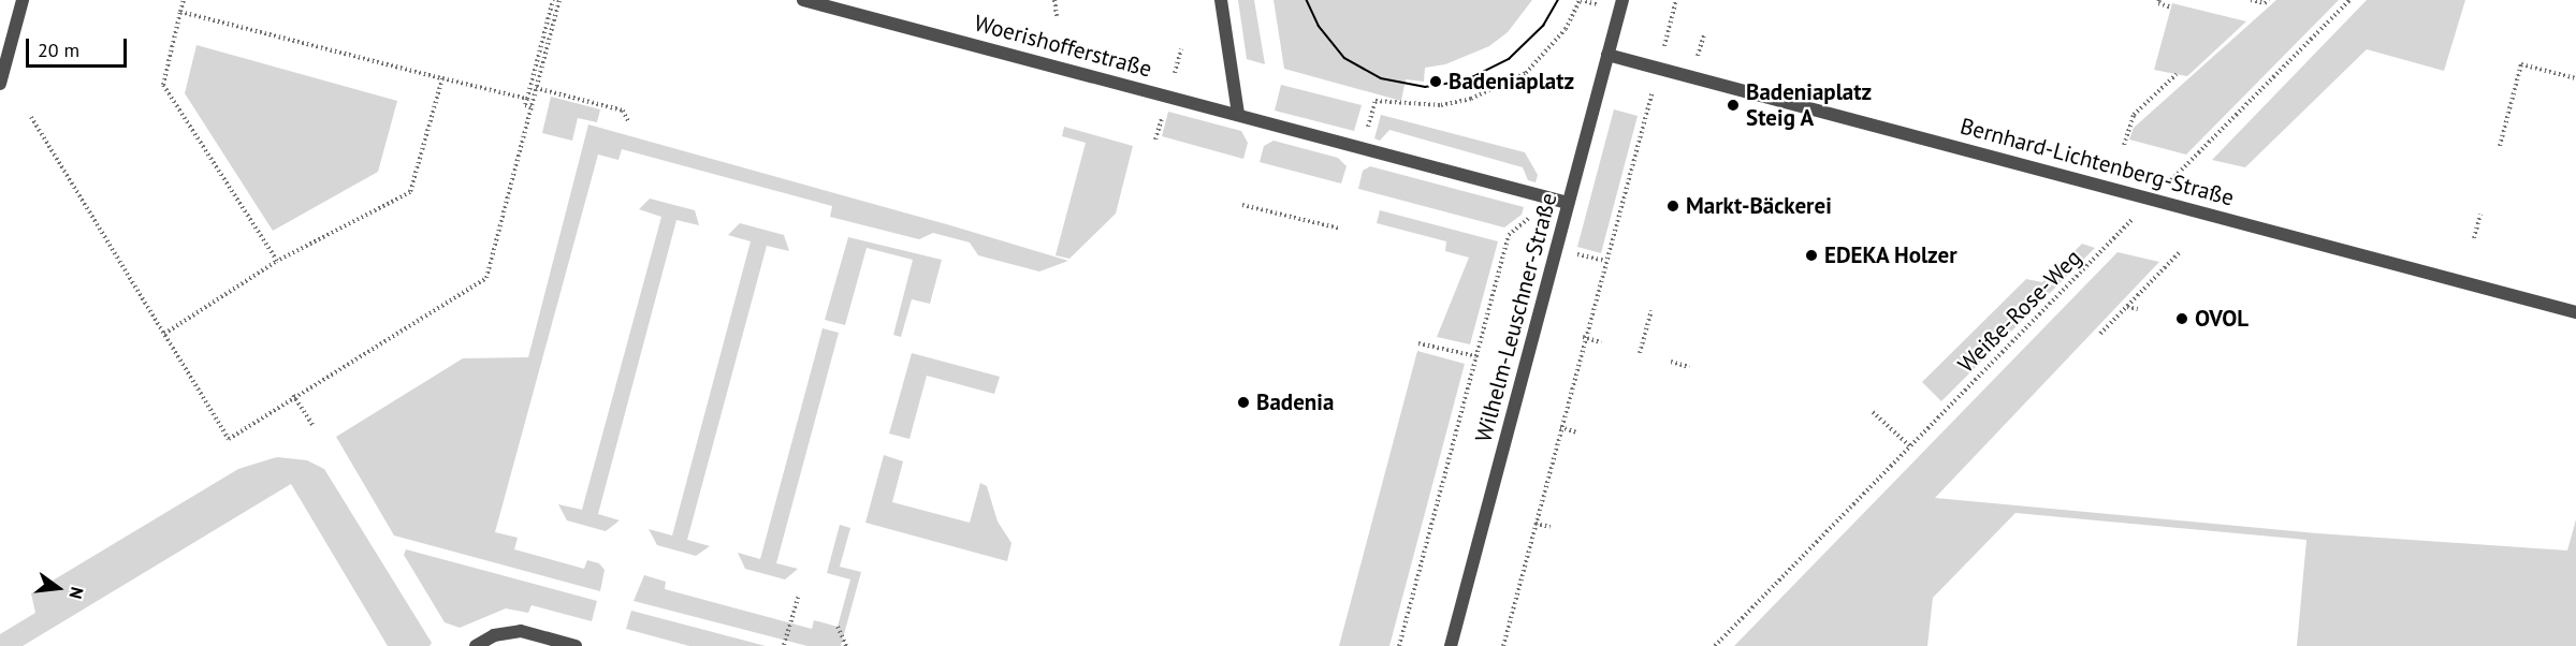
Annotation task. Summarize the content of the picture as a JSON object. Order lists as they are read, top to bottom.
{
  "streets": {
    "street": ["Woerishofferstraße", "Bernhard-Lichtenberg-Straße", "Wilhelm-Leuschner-Straße"],
    "path": ["Weiße-Rose-Weg"]
  },
  "crossings": [
    ["Bernhard-Lichtenberg-Straße", "Weiße-Rose-Weg"],
    ["Bernhard-Lichtenberg-Straße", "Wilhelm-Leuschner-Straße"]
  ],
  "places": [
    "Badeniaplatz",
    "Badeniaplatz Steig A",
    "Markt-Bäckerei",
    "EDEKA Holzer",
    "OVOL",
    "Badenia"
  ],
  "scale_bar": "20 m",
  "north": "right"
}
